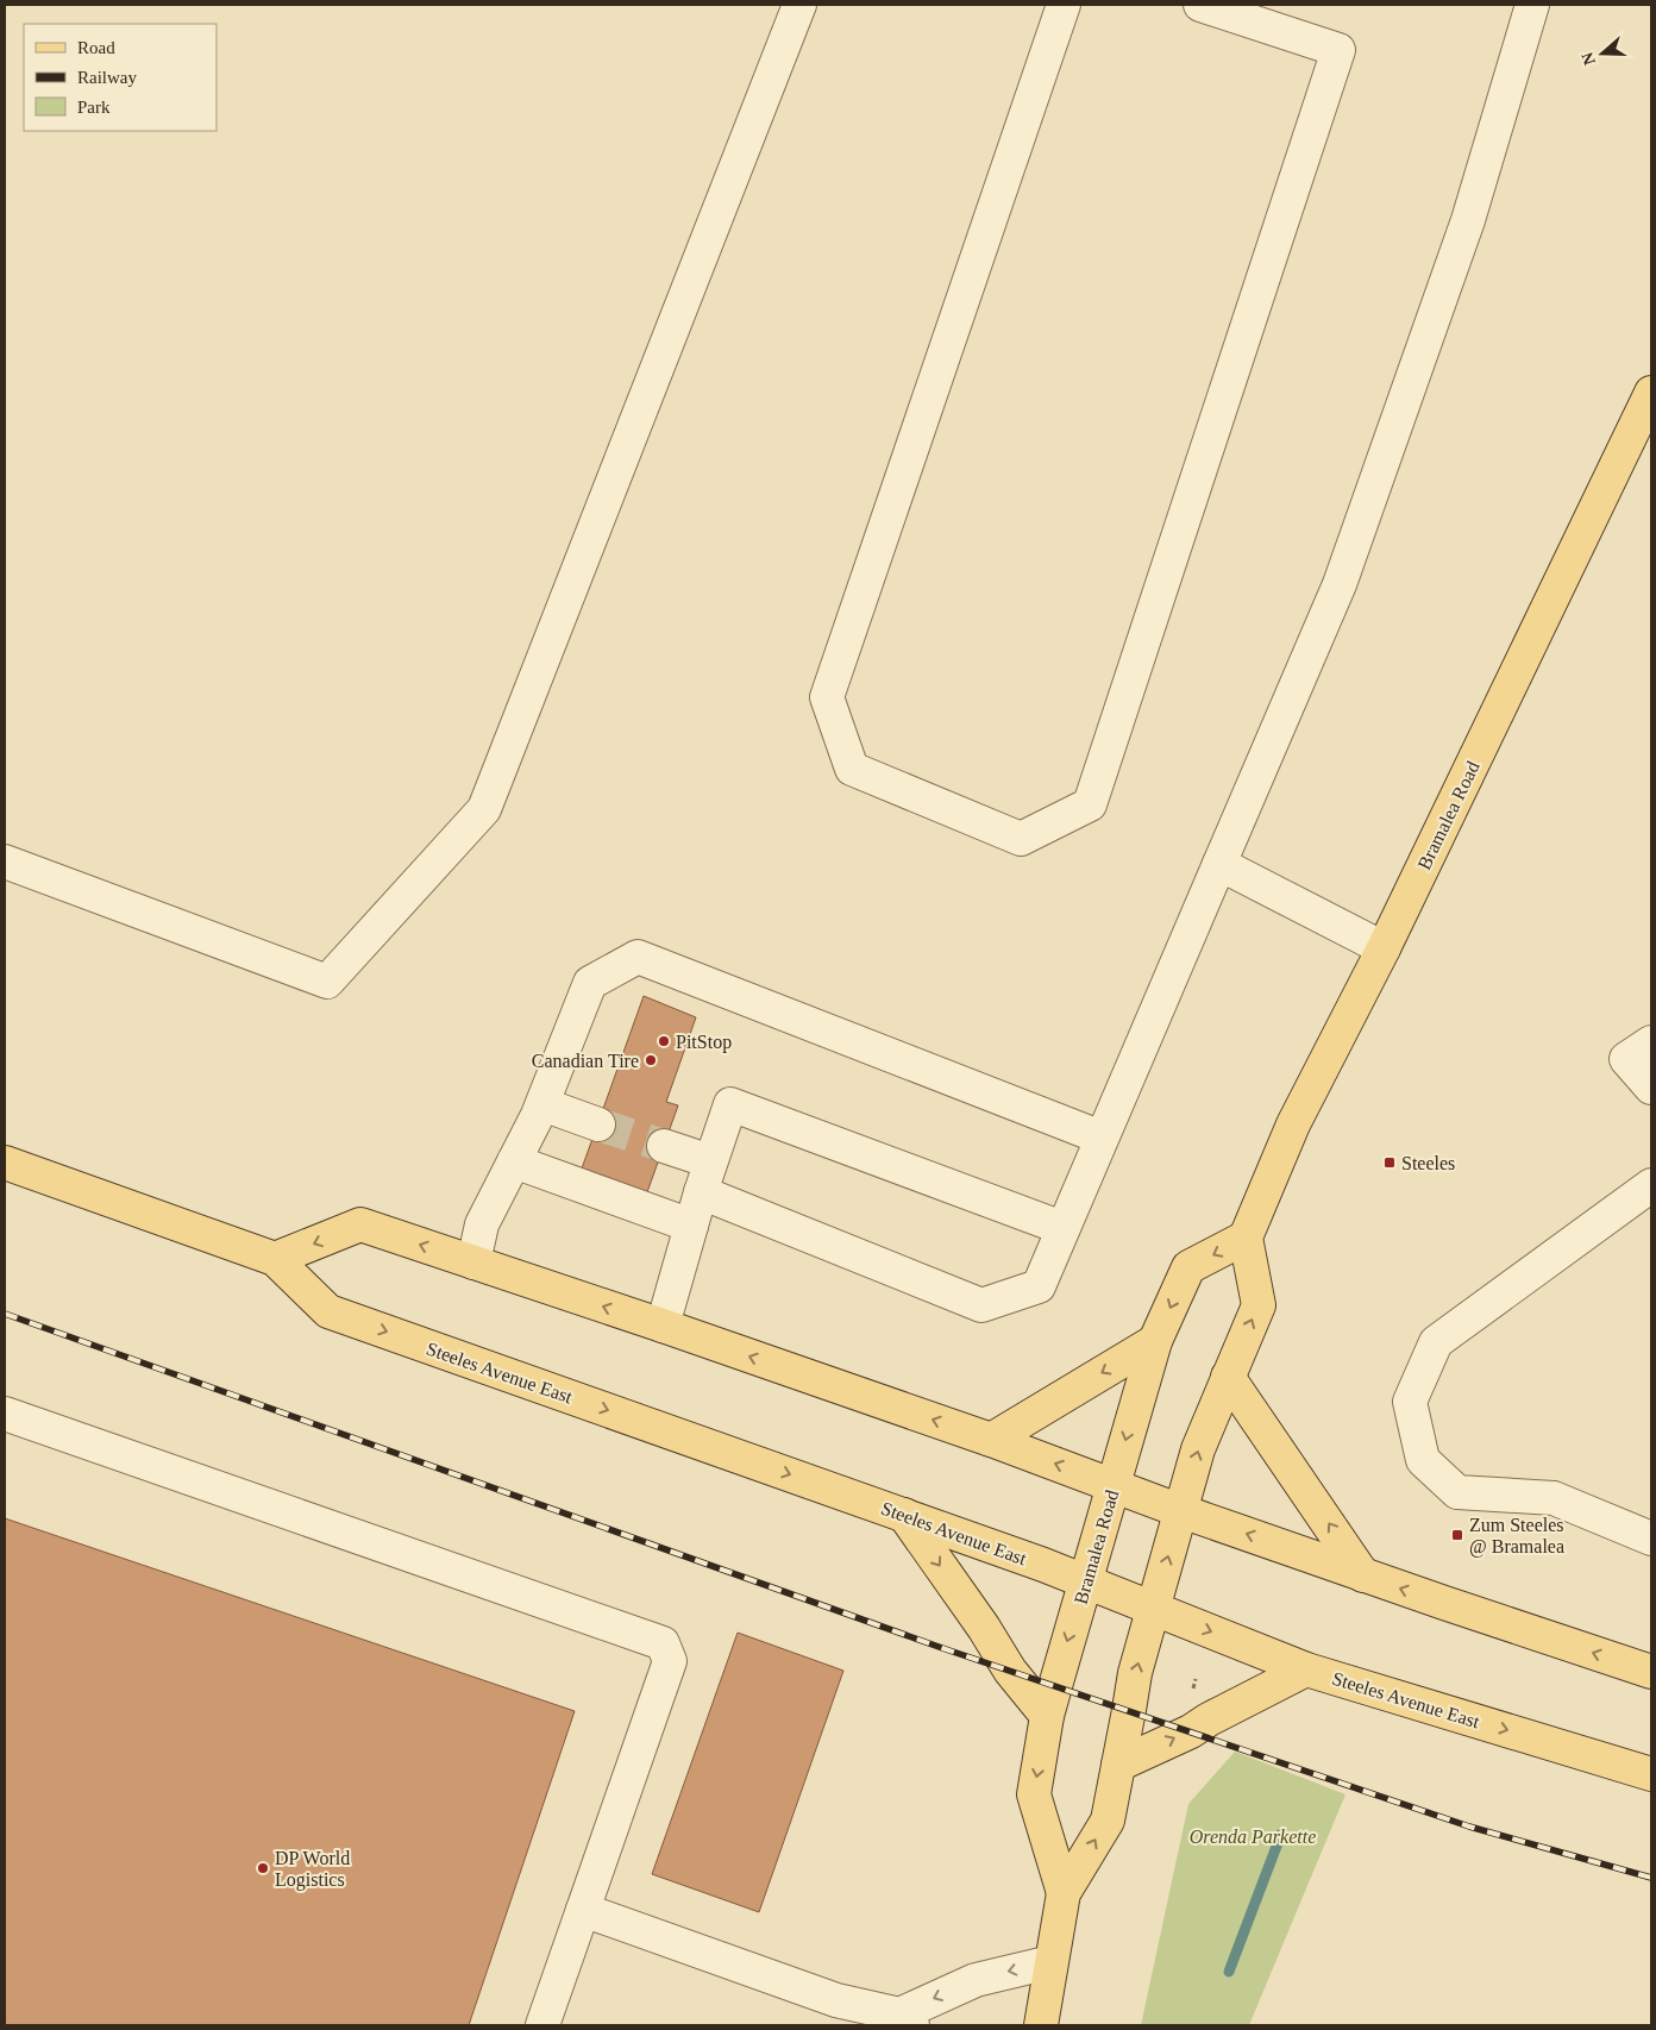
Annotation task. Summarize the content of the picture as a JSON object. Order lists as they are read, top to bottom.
{
  "streets": {
    "main road": ["Bramalea Road", "Steeles Avenue East"]
  },
  "crossings": [
    ["Bramalea Road", "Steeles Avenue East"]
  ],
  "parks": ["Orenda Parkette"],
  "places": {
    "other": ["PitStop", "Canadian Tire", "DP World Logistics"],
    "transit": ["Steeles", "Zum Steeles @ Bramalea"]
  },
  "legend": ["Road", "Railway", "Park"],
  "north": "left"
}
